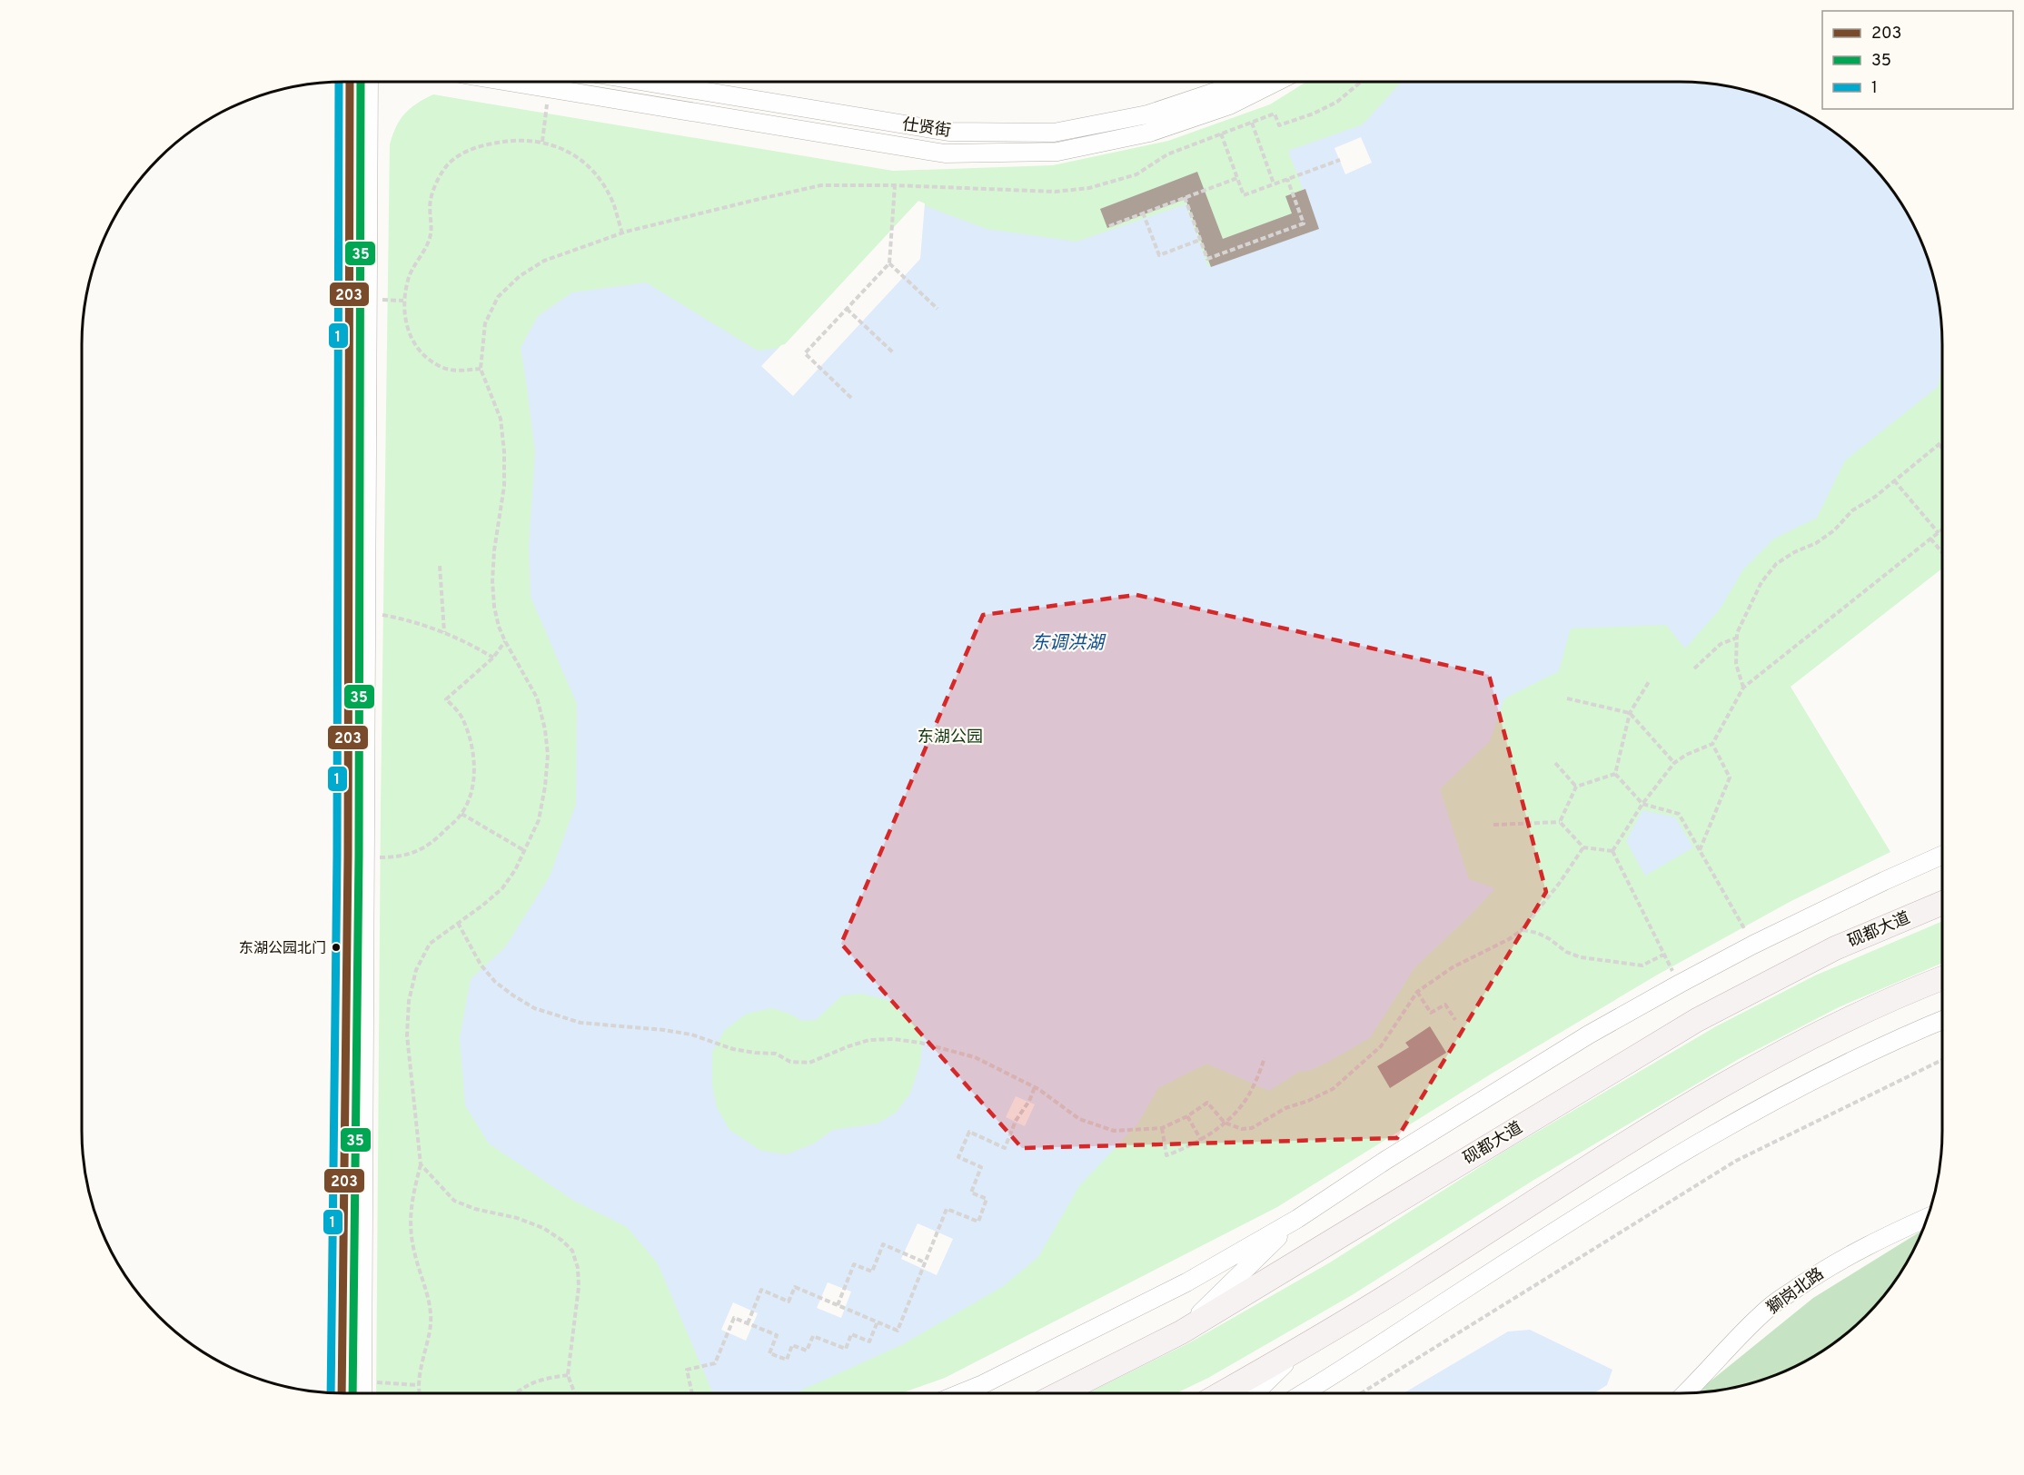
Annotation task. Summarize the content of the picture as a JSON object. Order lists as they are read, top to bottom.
{
  "streets": {
    "main road": ["砚都大道"],
    "street": ["仕贤街", "獅岗北路"]
  },
  "water": ["东调洪湖"],
  "parks": ["东湖公园"],
  "places": ["东湖公园北门"],
  "lines": ["transit line 203", "transit line 35", "transit line 1"],
  "legend": ["203", "35", "1"]
}
